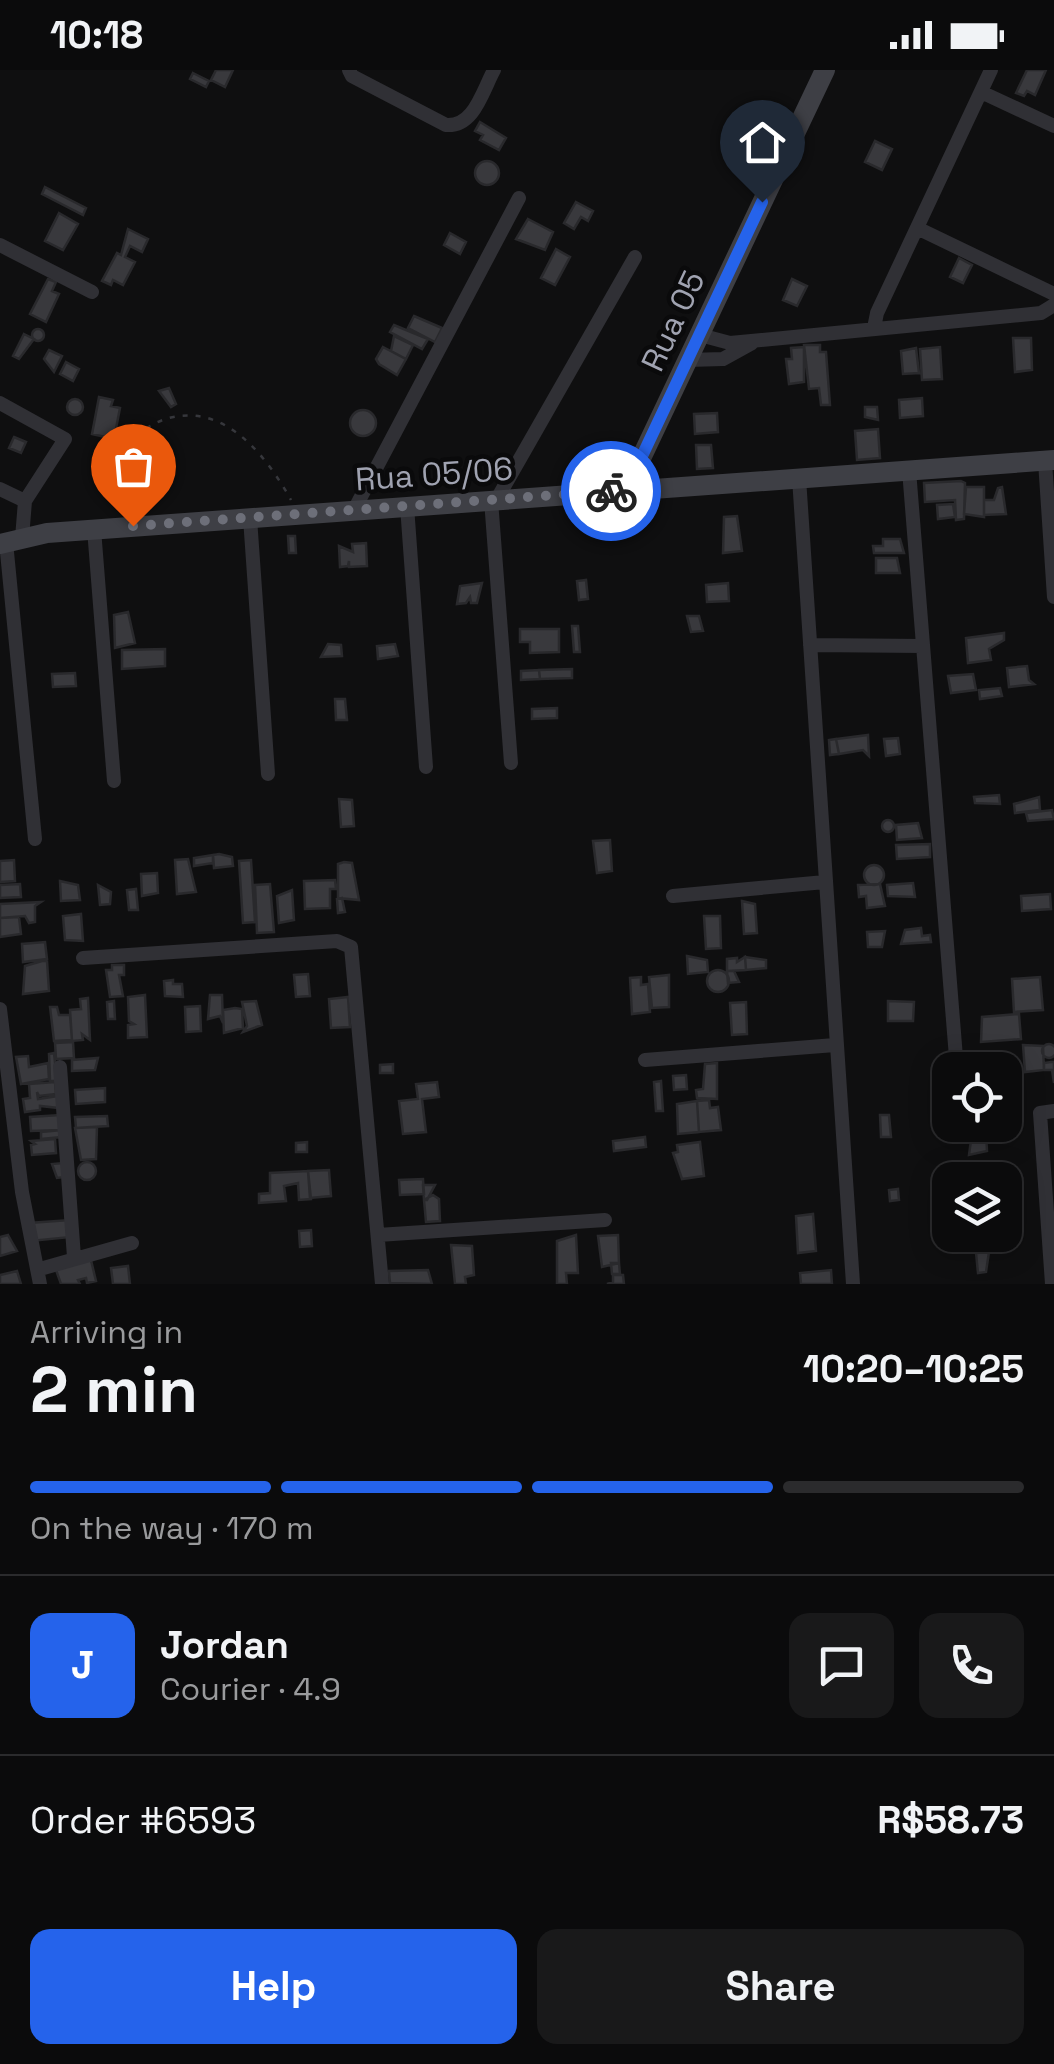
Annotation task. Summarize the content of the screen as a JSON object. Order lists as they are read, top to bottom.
{
  "streets": {
    "street": ["Rua 05", "Rua 05/06"]
  },
  "crossings": [
    ["Rua 05", "Rua 05/06"]
  ],
  "page": {
    "status": "10:18",
    "heading": ["2 min", "Arriving in", "10:20–10:25"],
    "panel": [
      "Jordan",
      "Courier · 4.9",
      "Order #6593",
      "R$58.73"
    ],
    "bar": "On the way · 170 m",
    "round": "J",
    "buttons": ["Help", "Share"]
  }
}
